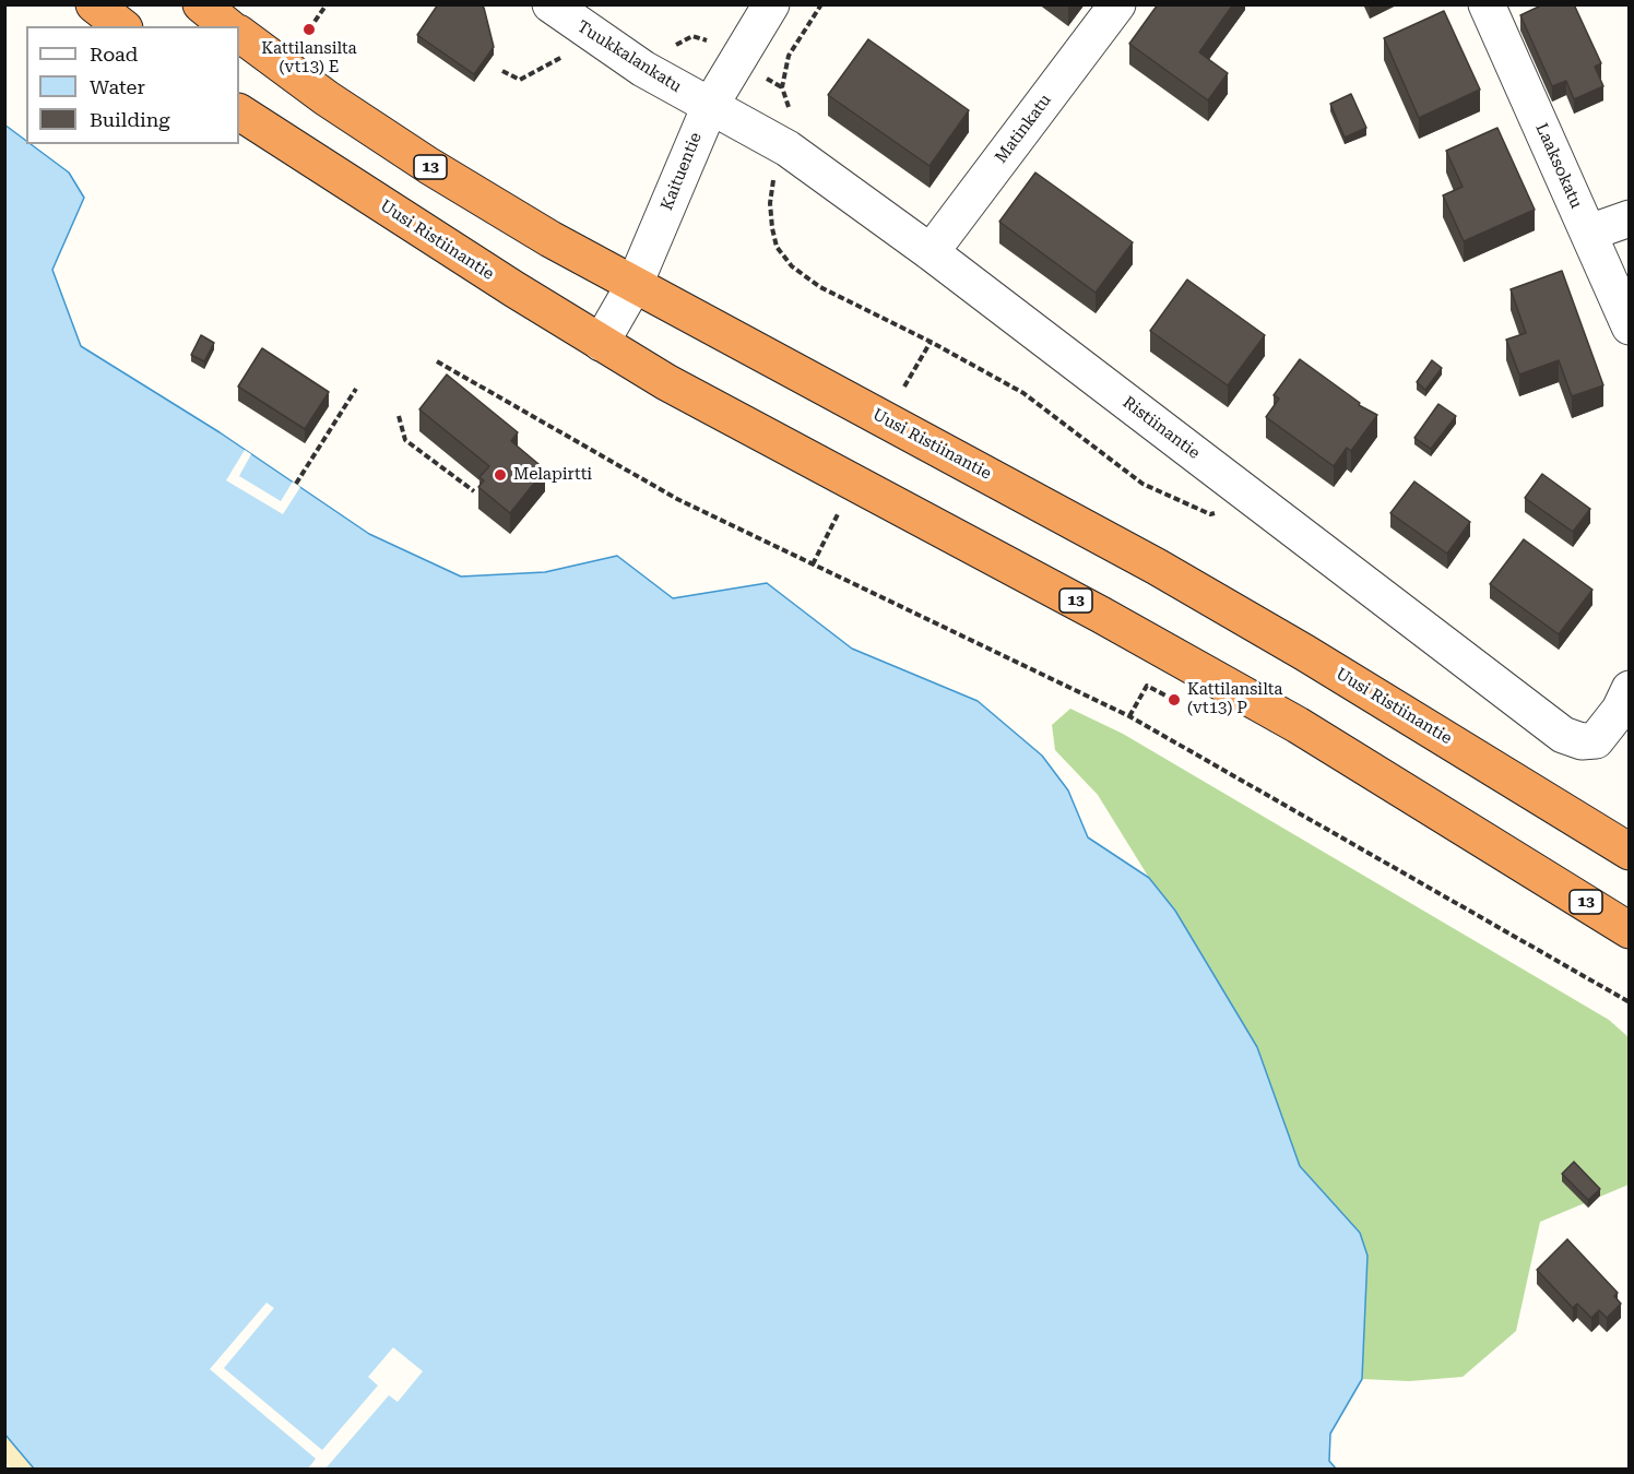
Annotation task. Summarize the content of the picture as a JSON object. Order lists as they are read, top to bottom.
{
  "streets": {
    "highway": ["13", "Uusi Ristiinantie"],
    "street": [
      "Tuukkalankatu",
      "Matinkatu",
      "Laaksokatu",
      "Kaituentie",
      "Ristiinantie"
    ]
  },
  "crossings": [
    ["Tuukkalankatu", "Kaituentie"],
    ["Tuukkalankatu", "Ristiinantie"],
    ["Matinkatu", "Ristiinantie"],
    ["Kaituentie", "Uusi Ristiinantie"],
    ["Kaituentie", "Ristiinantie"]
  ],
  "places": ["Kattilansilta (vt13) E", "Melapirtti", "Kattilansilta (vt13) P"],
  "legend": ["Road", "Water", "Building"]
}
